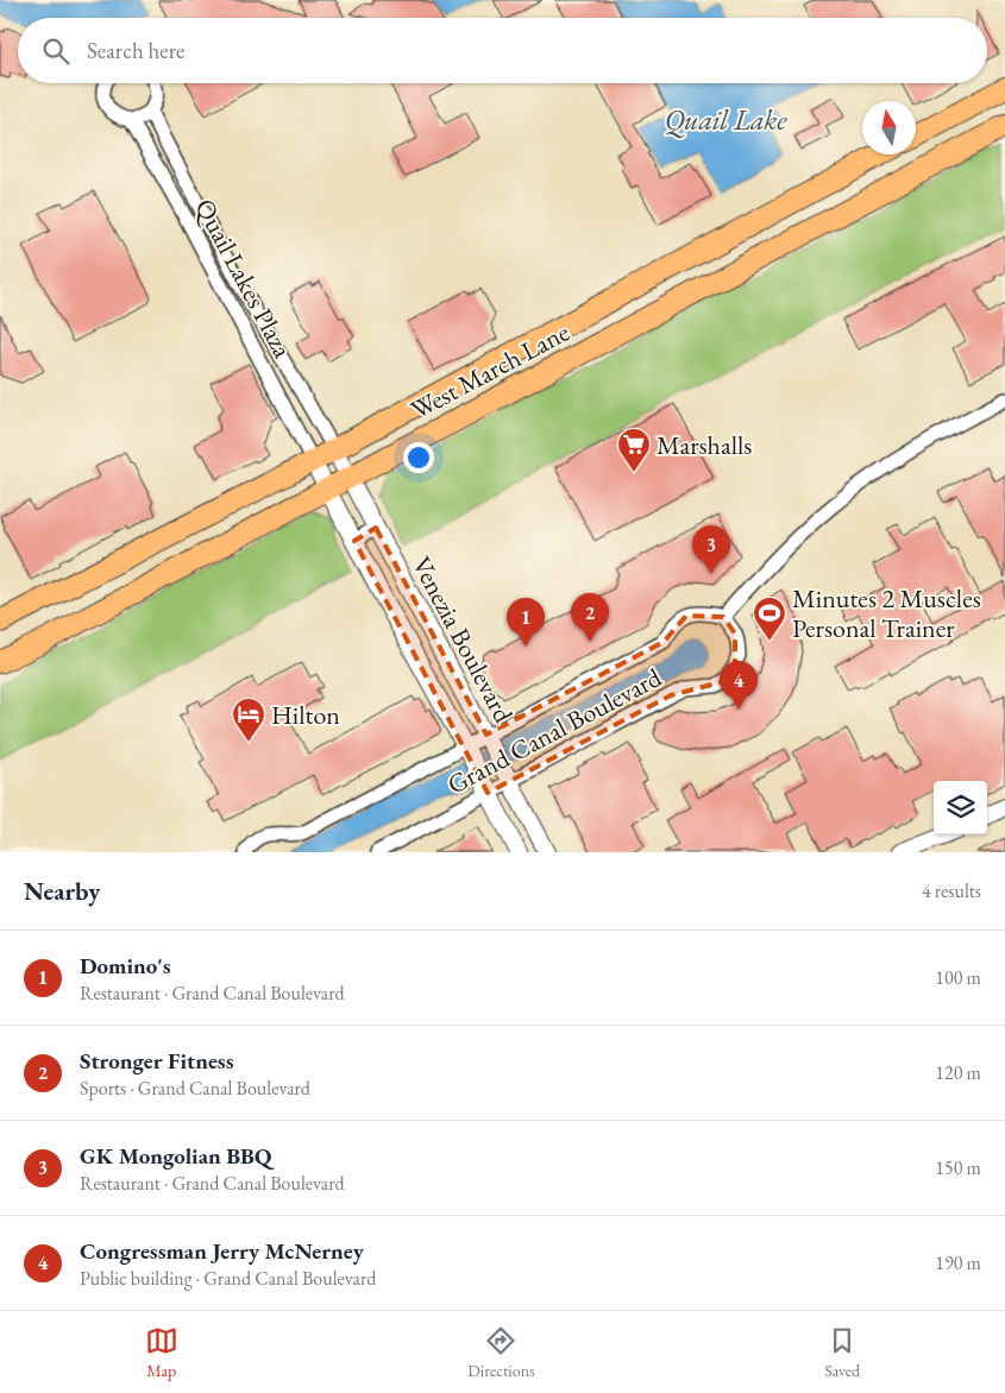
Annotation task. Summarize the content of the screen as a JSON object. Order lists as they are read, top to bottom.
{
  "streets": {
    "main road": ["West March Lane"],
    "street": ["Quail Lakes Plaza", "Venezia Boulevard", "Grand Canal Boulevard"]
  },
  "crossings": [
    ["Quail Lakes Plaza", "West March Lane"],
    ["Quail Lakes Plaza", "Venezia Boulevard"],
    ["West March Lane", "Venezia Boulevard"],
    ["Venezia Boulevard", "Grand Canal Boulevard"]
  ],
  "water": ["Quail Lake"],
  "places": {
    "supermarket": ["Marshalls"],
    "sports": ["Minutes 2 Muscles Personal Trainer"],
    "hotel": ["Hilton"]
  },
  "north": "top",
  "page": {
    "search": "Search here",
    "pins": [
      "3",
      "2",
      "1",
      "4"
    ],
    "heading": ["Nearby", "4 results"],
    "list": [
      {
        "mark": "1",
        "name": "Domino's",
        "note": "Restaurant · Grand Canal Boulevard",
        "value": "100 m"
      },
      {
        "mark": "2",
        "name": "Stronger Fitness",
        "note": "Sports · Grand Canal Boulevard",
        "value": "120 m"
      },
      {
        "mark": "3",
        "name": "GK Mongolian BBQ",
        "note": "Restaurant · Grand Canal Boulevard",
        "value": "150 m"
      },
      {
        "mark": "4",
        "name": "Congressman Jerry McNerney",
        "note": "Public building · Grand Canal Boulevard",
        "value": "190 m"
      }
    ],
    "nav": ["Map", "Directions", "Saved"]
  }
}
